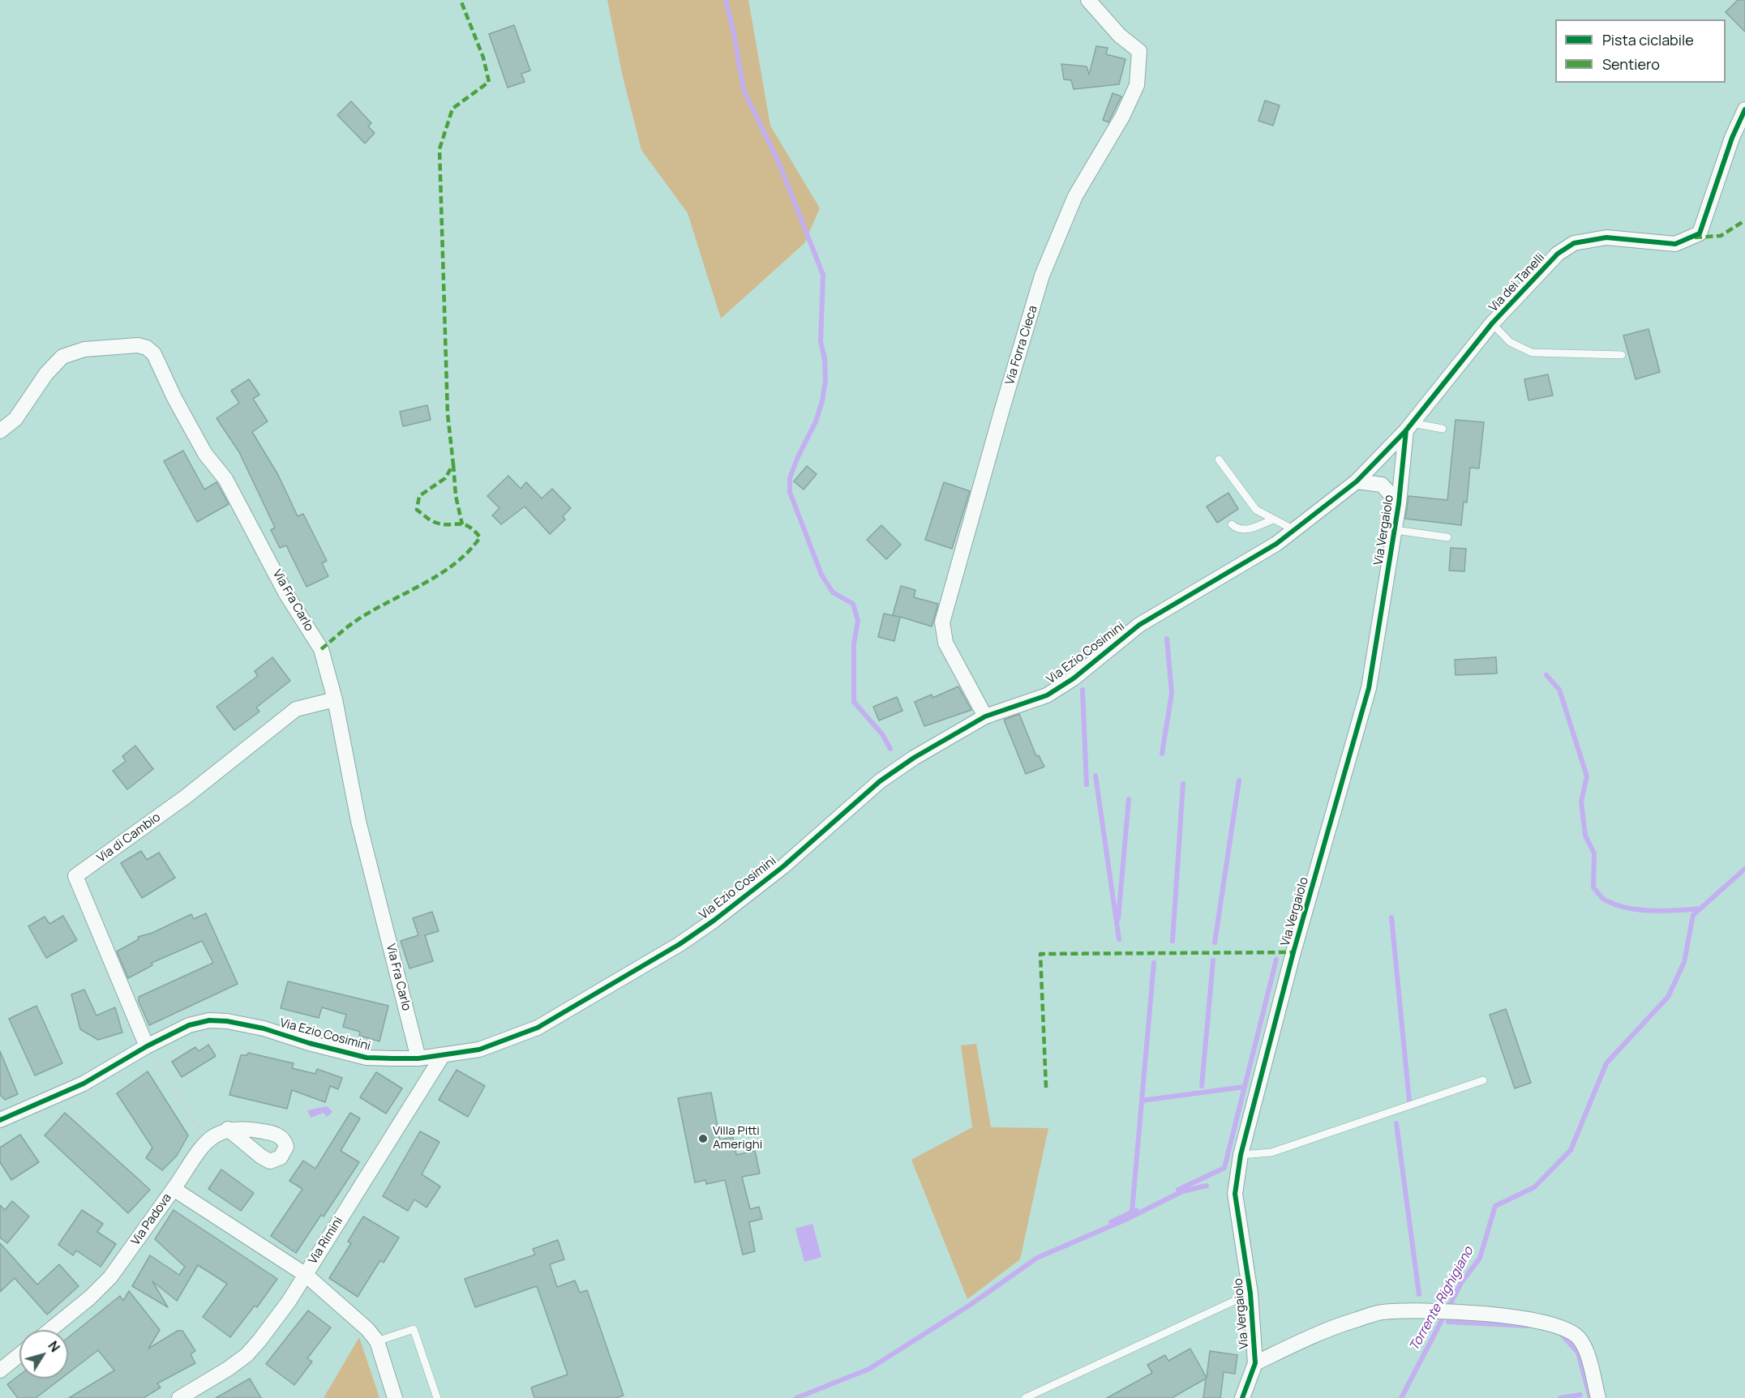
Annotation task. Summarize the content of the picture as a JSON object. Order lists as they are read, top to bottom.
{
  "streets": {
    "street": [
      "Via dei Tanelli",
      "Via Forra Cieca",
      "Via Vergaiolo",
      "Via Fra Carlo",
      "Via Ezio Cosimini",
      "Via di Cambio",
      "Via Padova",
      "Via Rimini"
    ]
  },
  "crossings": [
    ["Via dei Tanelli", "Via Vergaiolo"],
    ["Via dei Tanelli", "Via Ezio Cosimini"],
    ["Via Forra Cieca", "Via Ezio Cosimini"],
    ["Via Vergaiolo", "Via Ezio Cosimini"],
    ["Via Fra Carlo", "Via Ezio Cosimini"],
    ["Via Fra Carlo", "Via di Cambio"],
    ["Via Ezio Cosimini", "Via di Cambio"],
    ["Via Ezio Cosimini", "Via Rimini"],
    ["Via Padova", "Via Rimini"]
  ],
  "water": ["Torrente Righigiano"],
  "places": ["Villa Pitti Amerighi"],
  "legend": ["Pista ciclabile", "Sentiero"],
  "north": "top right"
}
